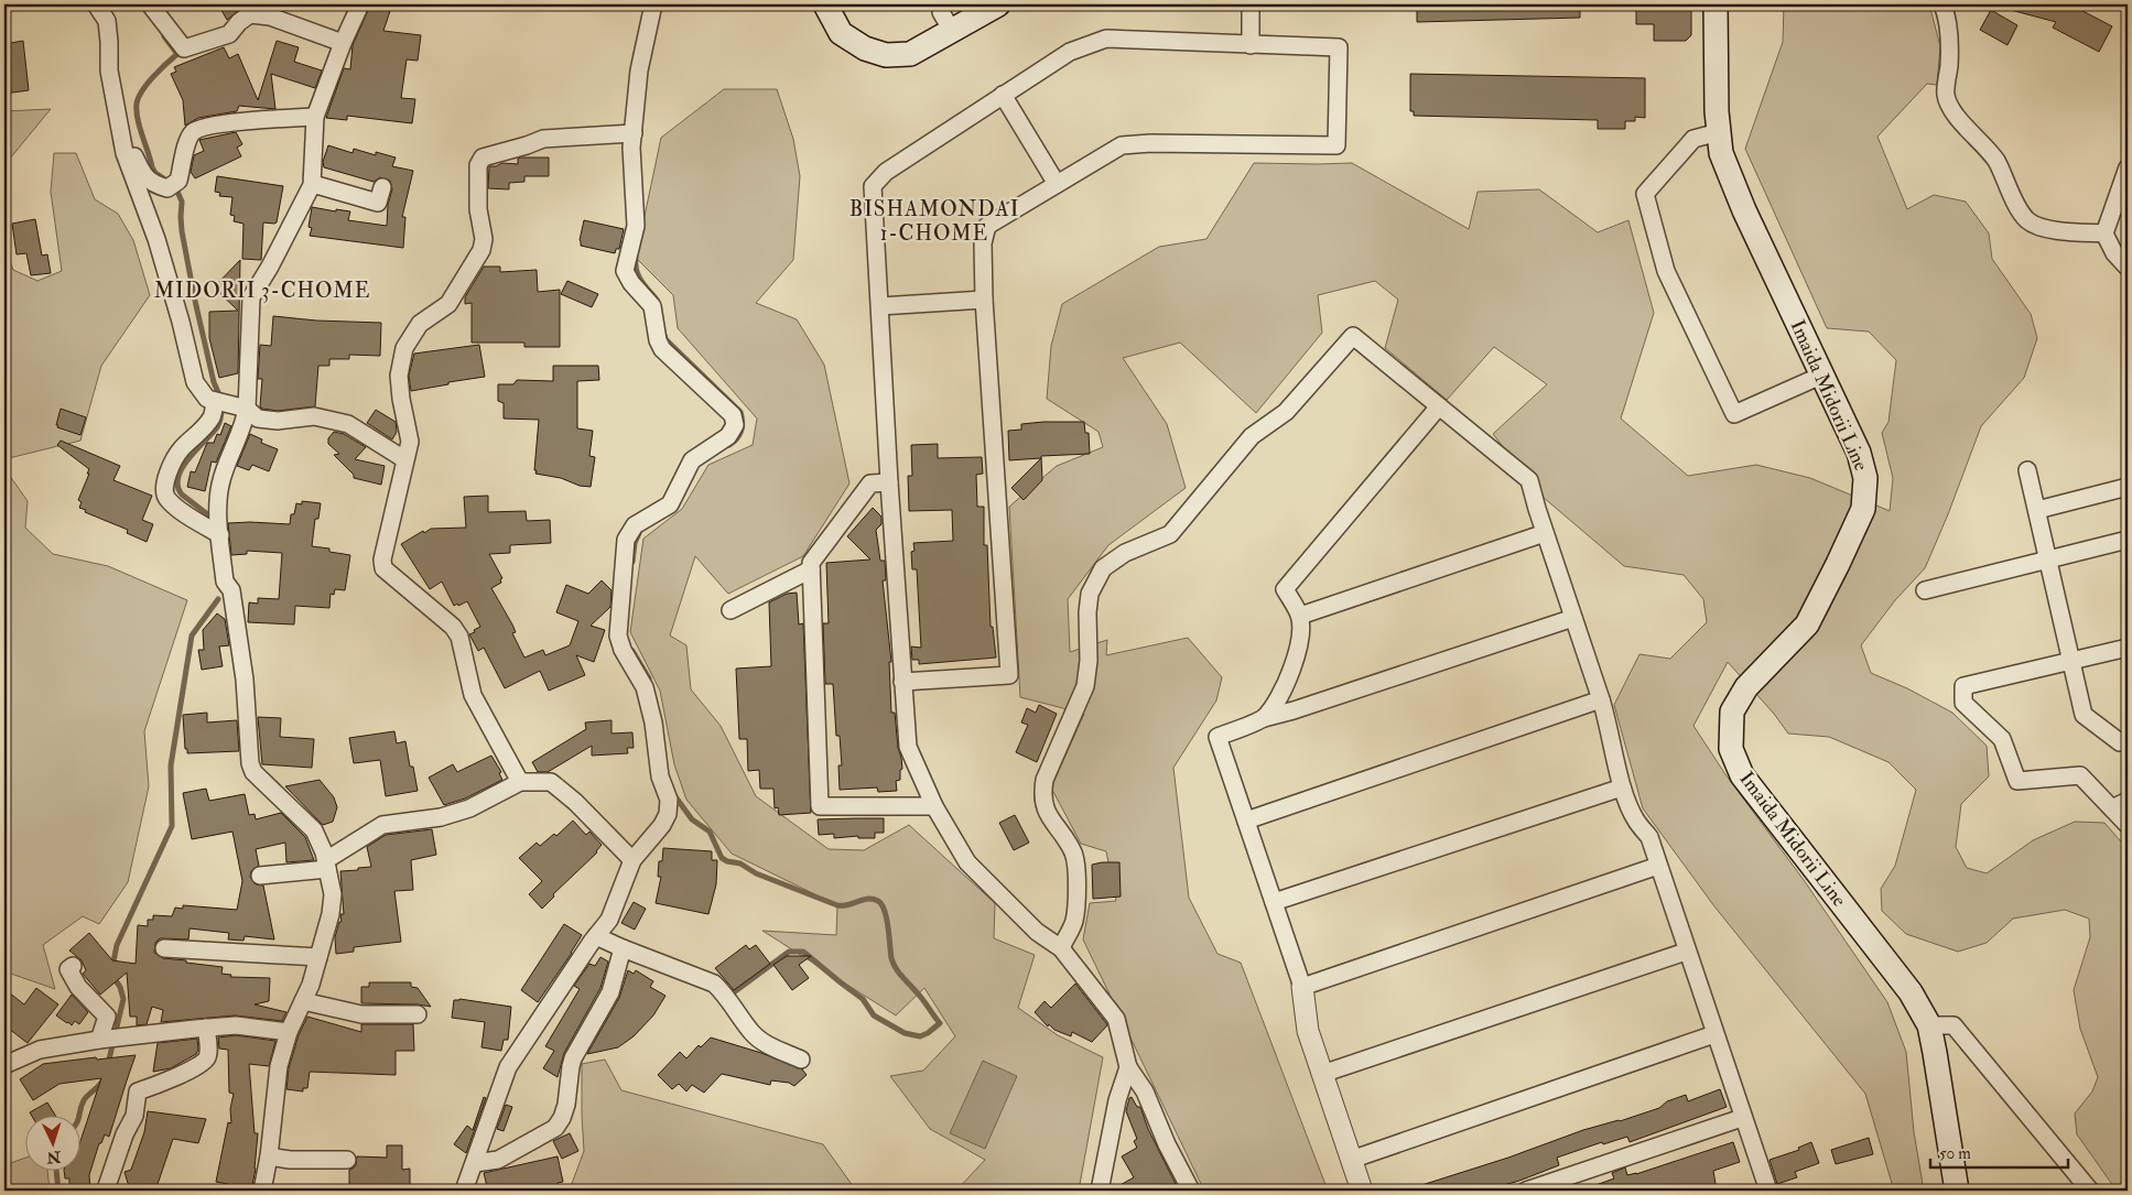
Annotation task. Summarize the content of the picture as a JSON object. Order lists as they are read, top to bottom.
{
  "streets": {
    "main road": ["Imaida Midorii Line"]
  },
  "districts": ["BISHAMONDAI 1-CHOME", "MIDORII 3-CHOME"],
  "scale_bar": "50 m",
  "north": "bottom"
}
